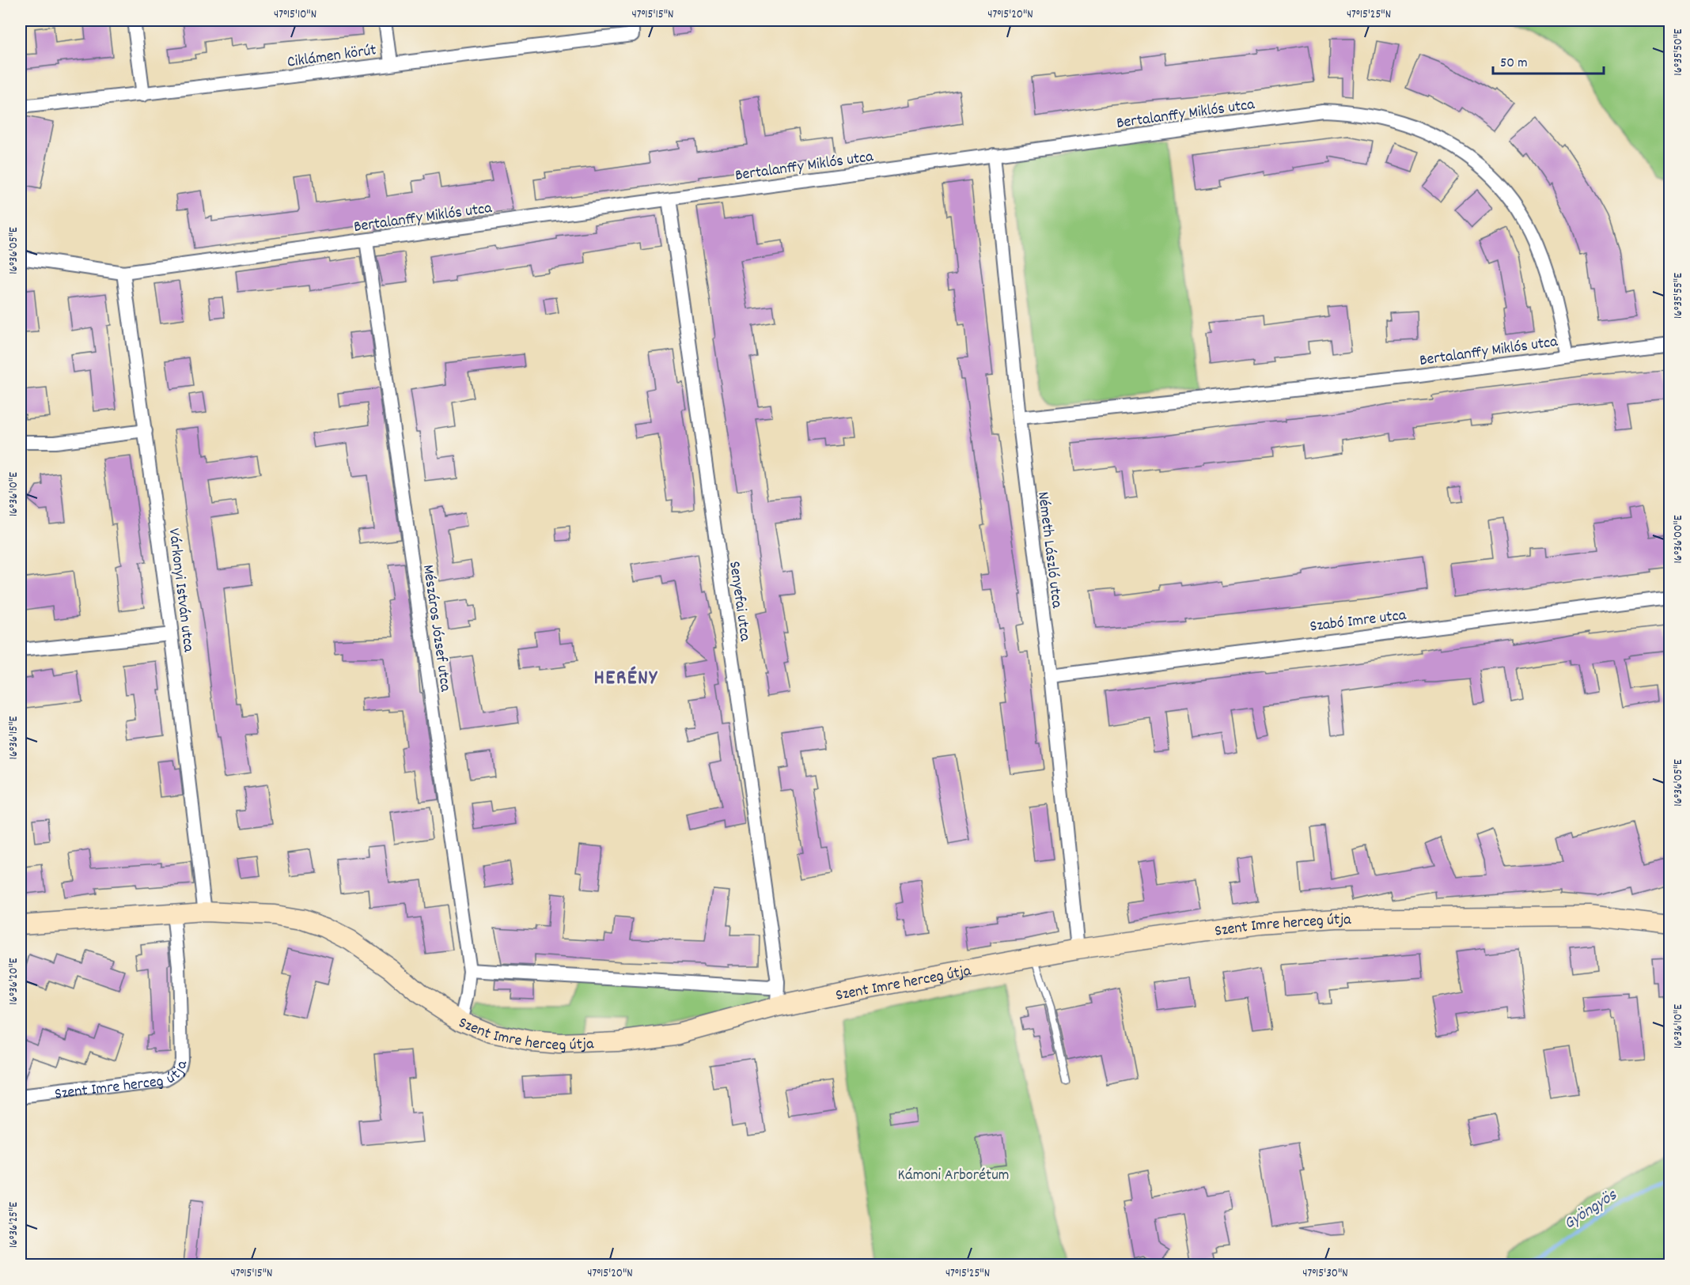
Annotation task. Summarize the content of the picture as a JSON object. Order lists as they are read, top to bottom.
{
  "streets": {
    "main road": ["Szent Imre herceg útja"],
    "street": [
      "Ciklámen körút",
      "Bertalanffy Miklós utca",
      "Németh László utca",
      "Várkonyi István utca",
      "Senyefai utca",
      "Szabó Imre utca",
      "Mészáros József utca"
    ]
  },
  "crossings": [
    ["Bertalanffy Miklós utca", "Németh László utca"],
    ["Bertalanffy Miklós utca", "Várkonyi István utca"],
    ["Bertalanffy Miklós utca", "Senyefai utca"],
    ["Bertalanffy Miklós utca", "Mészáros József utca"],
    ["Németh László utca", "Szabó Imre utca"],
    ["Németh László utca", "Szent Imre herceg útja"],
    ["Várkonyi István utca", "Szent Imre herceg útja"],
    ["Senyefai utca", "Szent Imre herceg útja"],
    ["Mészáros József utca", "Szent Imre herceg útja"]
  ],
  "districts": ["HERÉNY"],
  "water": ["Gyöngyös"],
  "parks": ["Kámoni Arborétum"],
  "scale_bar": "50 m",
  "coordinates": [
    "47°15'10\"N",
    "47°15'15\"N",
    "47°15'20\"N",
    "47°15'25\"N",
    "16°35'50\"E",
    "16°36'05\"E",
    "16°35'55\"E",
    "16°36'10\"E",
    "16°36'00\"E",
    "16°36'15\"E",
    "16°36'20\"E",
    "16°36'25\"E",
    "47°15'30\"N"
  ]
}
